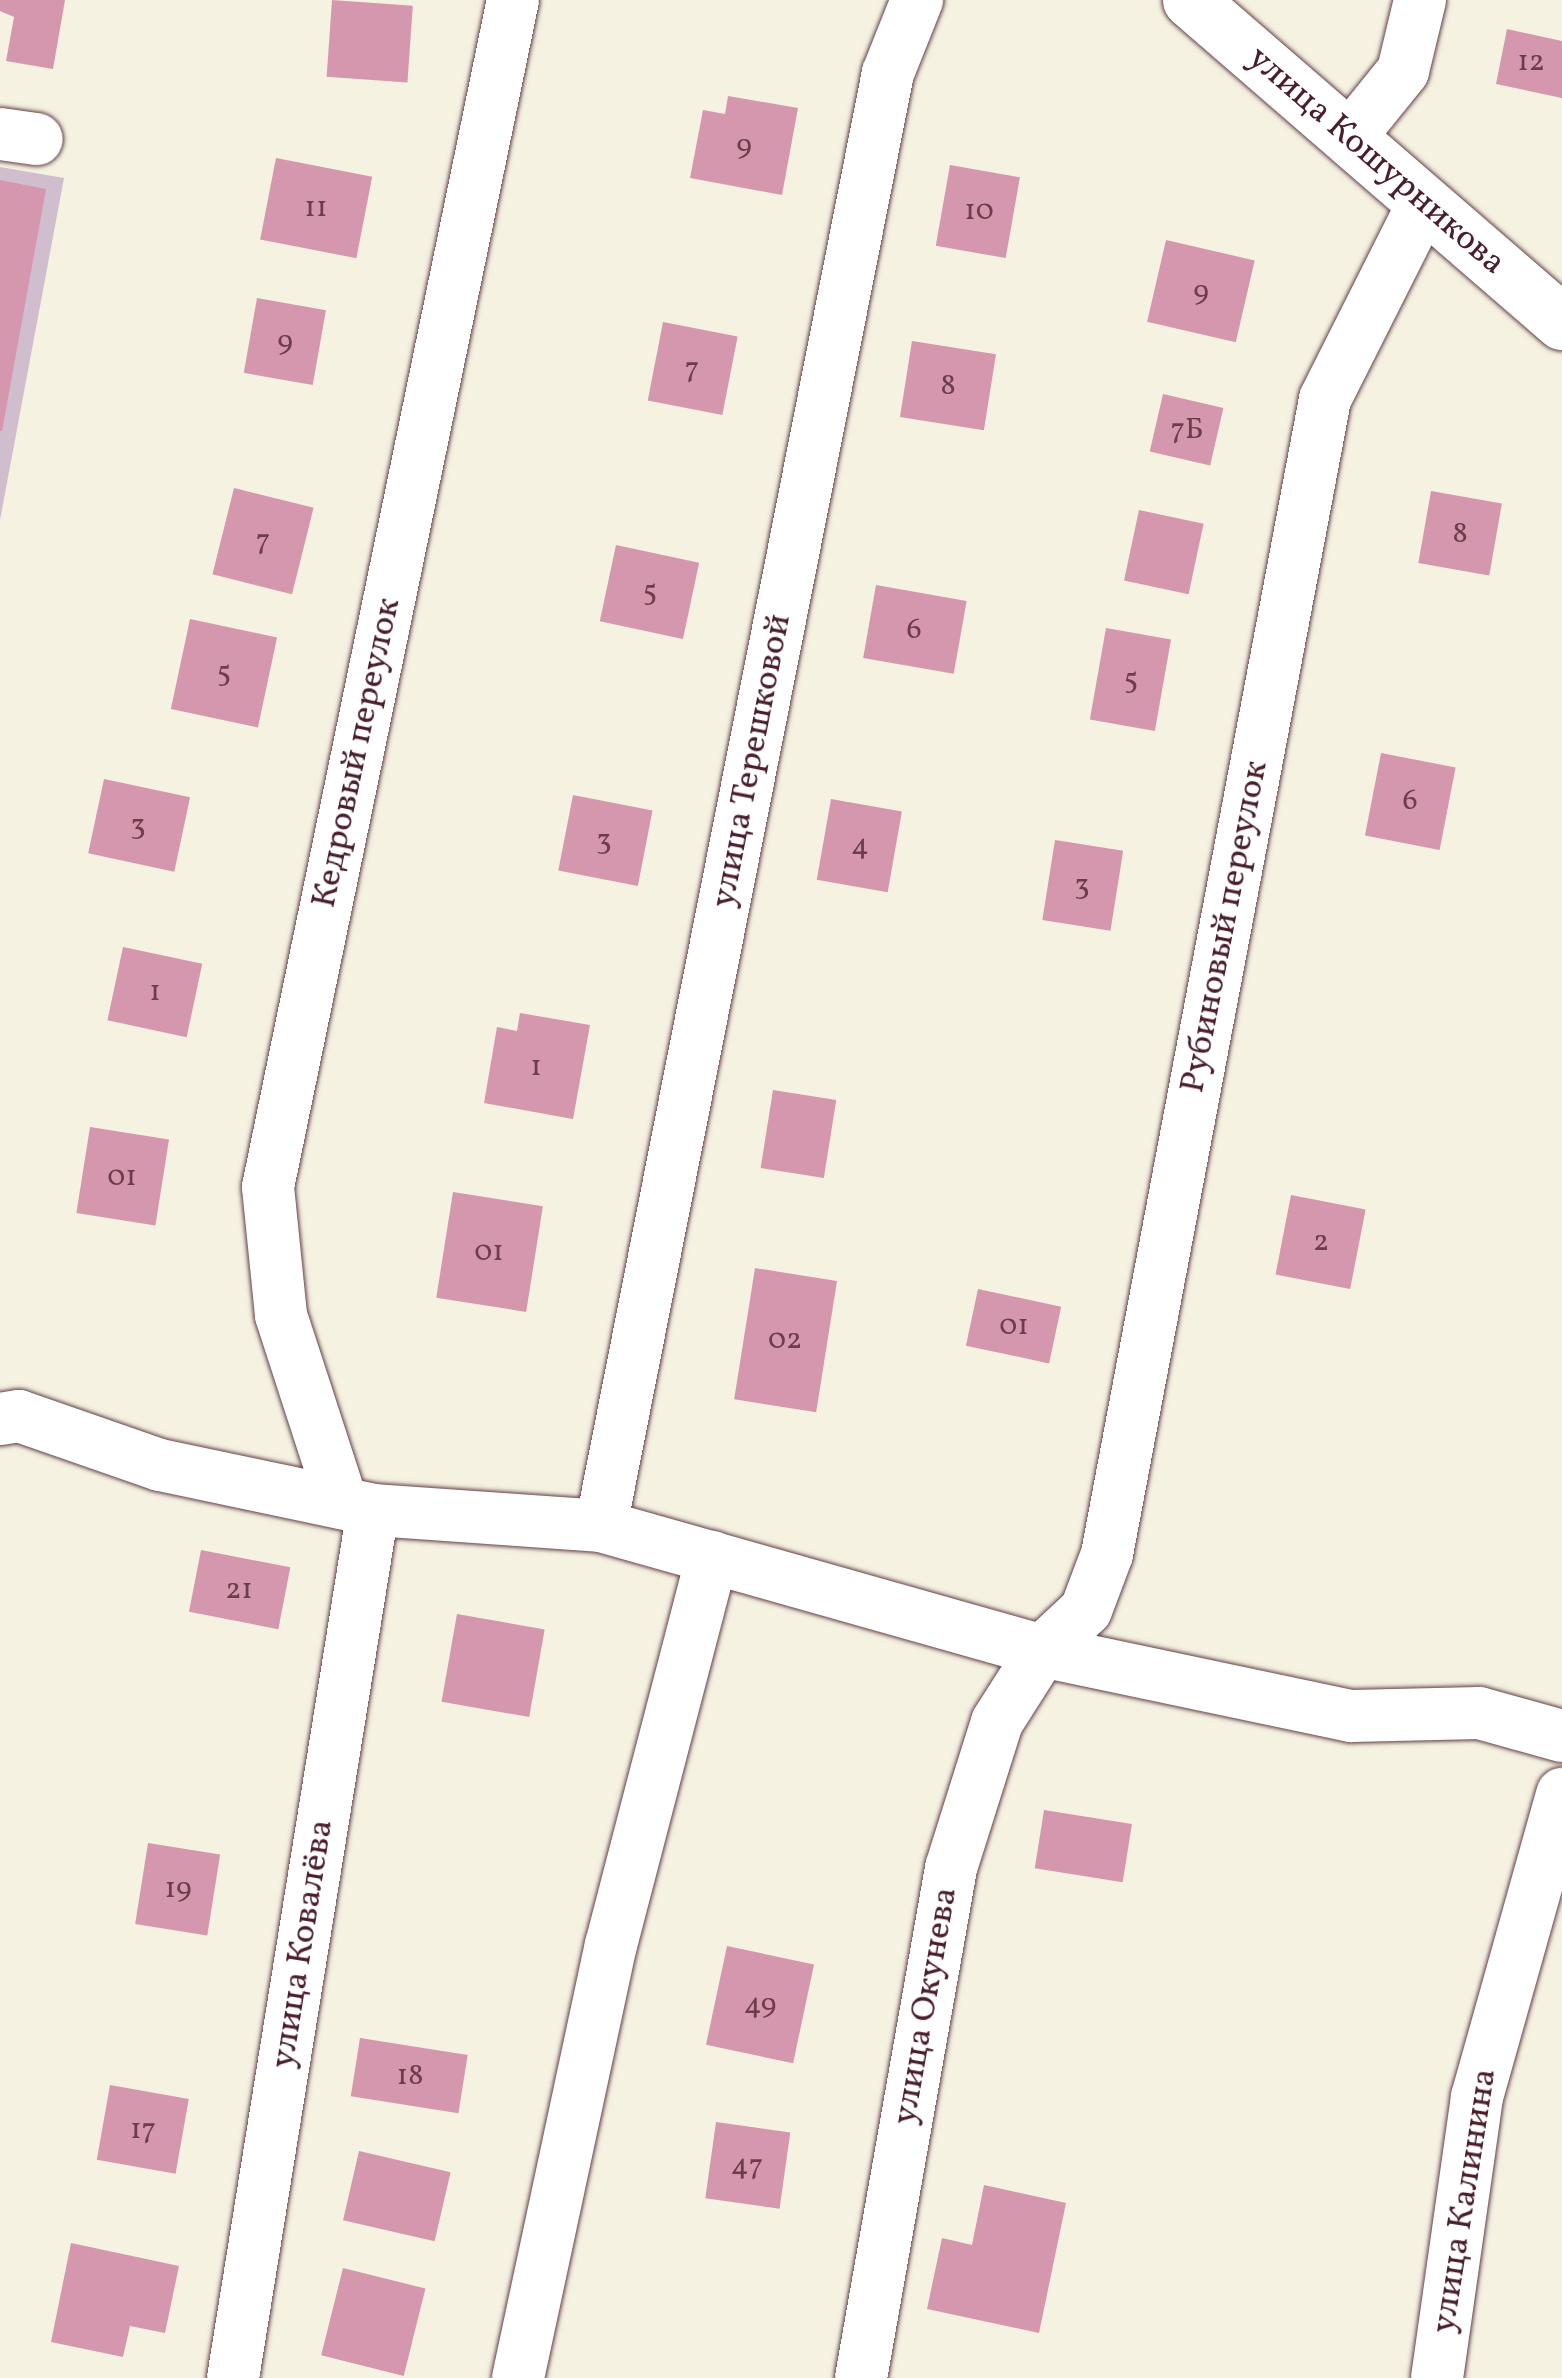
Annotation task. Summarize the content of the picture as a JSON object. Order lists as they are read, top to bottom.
{
  "streets": {
    "main road": ["улица Кошурникова"],
    "street": [
      "Кедровый переулок",
      "улица Терешковой",
      "Рубиновый переулок",
      "улица Ковалёва",
      "улица Окунева",
      "улица Калинина"
    ]
  },
  "crossings": [
    ["улица Кошурникова", "Рубиновый переулок"],
    ["Кедровый переулок", "улица Ковалёва"],
    ["Рубиновый переулок", "улица Окунева"]
  ],
  "house_numbers": [
    "12",
    "9",
    "11",
    "10",
    "9",
    "9",
    "7",
    "8",
    "7Б",
    "8",
    "7",
    "5",
    "6",
    "5",
    "5",
    "6",
    "3",
    "3",
    "4",
    "3",
    "1",
    "1",
    "01",
    "2",
    "01",
    "01",
    "02",
    "21",
    "19",
    "49",
    "18",
    "17",
    "47"
  ]
}
